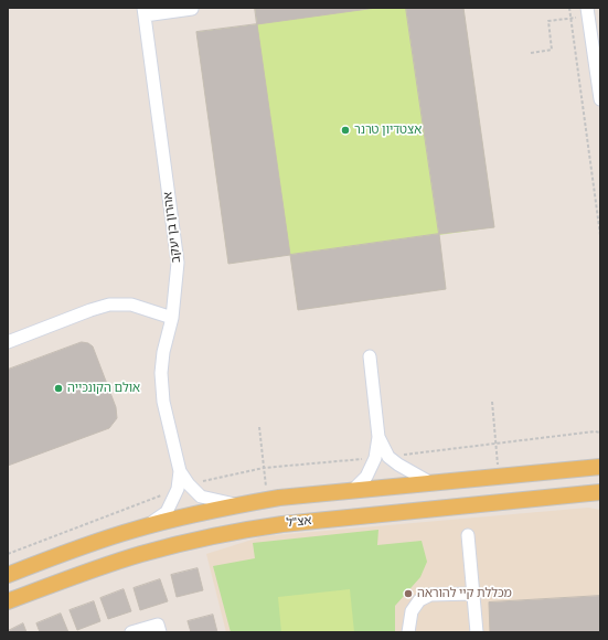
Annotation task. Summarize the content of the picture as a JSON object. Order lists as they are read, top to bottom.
{
  "streets": {
    "main road": ["אצ\"ל"],
    "street": ["אהרון בן יעקב"]
  },
  "places": ["אצטדיון טרנר", "אולם הקונכייה", "מכללת קיי להוראה"]
}
